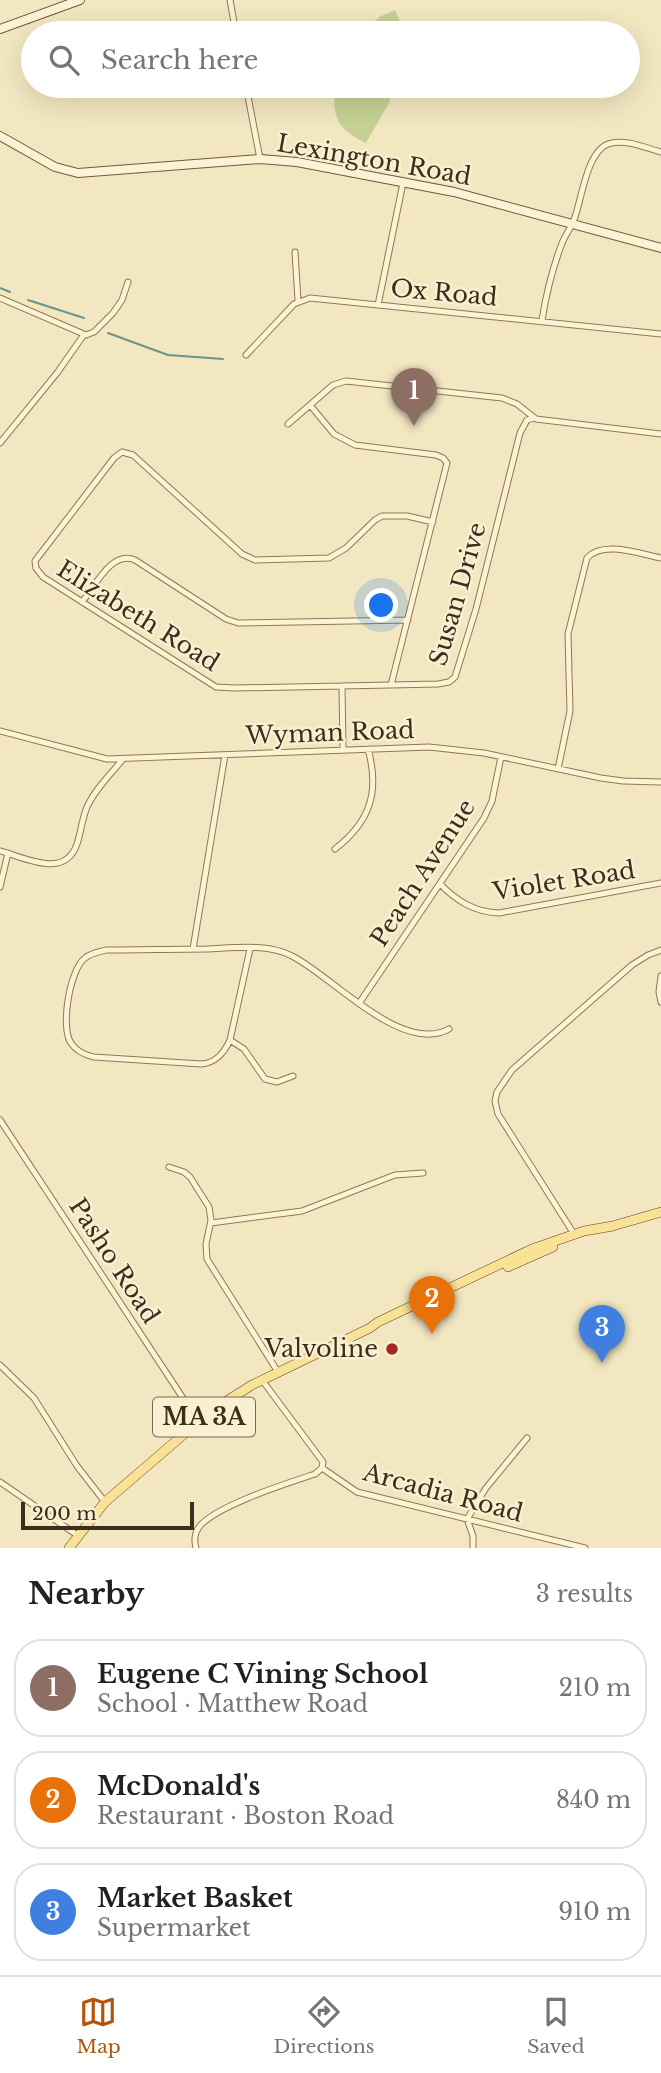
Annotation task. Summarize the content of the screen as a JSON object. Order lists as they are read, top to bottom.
{
  "streets": {
    "main road": ["MA 3A"],
    "street": [
      "Lexington Road",
      "Ox Road",
      "Susan Drive",
      "Elizabeth Road",
      "Wyman Road",
      "Peach Avenue",
      "Violet Road",
      "Pasho Road",
      "Arcadia Road"
    ]
  },
  "crossings": [
    ["Susan Drive", "Elizabeth Road"],
    ["Wyman Road", "Peach Avenue"],
    ["Peach Avenue", "Violet Road"],
    ["Pasho Road", "MA 3A"],
    ["MA 3A", "Arcadia Road"]
  ],
  "places": ["Valvoline"],
  "scale_bar": "200 m",
  "page": {
    "search": "Search here",
    "pins": ["1", "2", "3"],
    "scale": "200 m",
    "heading": ["Nearby", "3 results"],
    "list": [
      {
        "mark": "1",
        "name": "Eugene C Vining School",
        "note": "School · Matthew Road",
        "value": "210 m"
      },
      {
        "mark": "2",
        "name": "McDonald's",
        "note": "Restaurant · Boston Road",
        "value": "840 m"
      },
      {
        "mark": "3",
        "name": "Market Basket",
        "note": "Supermarket",
        "value": "910 m"
      }
    ],
    "nav": ["Map", "Directions", "Saved"]
  }
}
